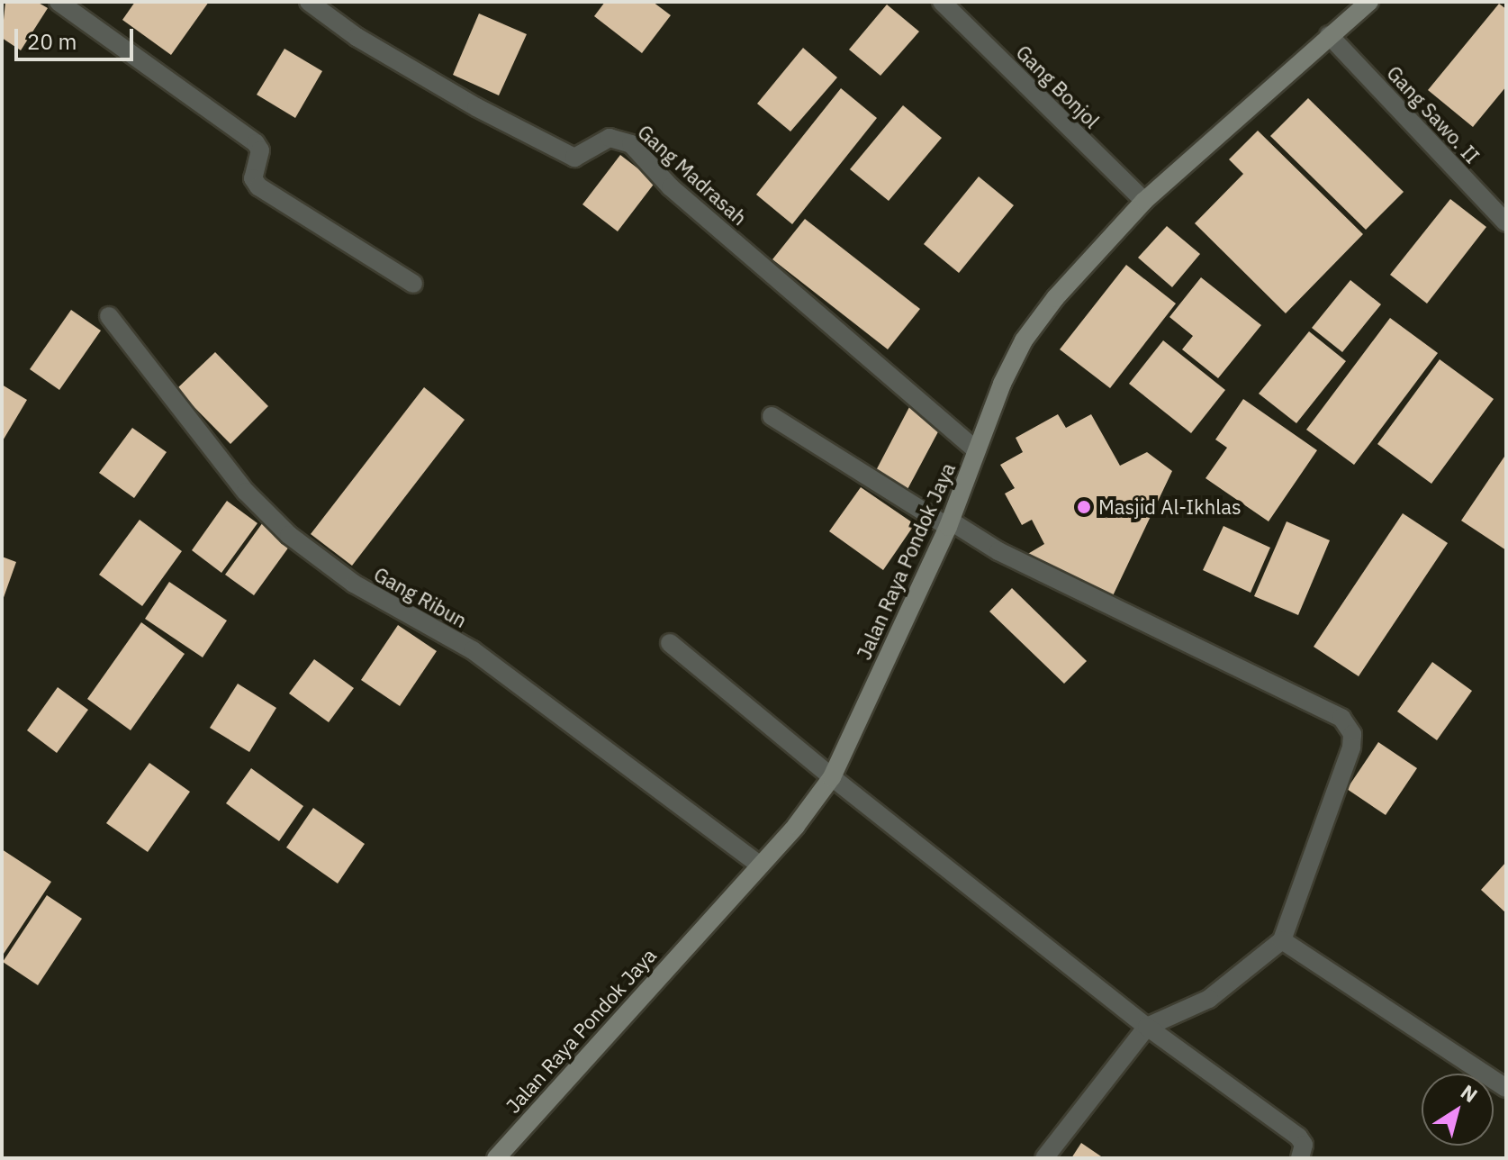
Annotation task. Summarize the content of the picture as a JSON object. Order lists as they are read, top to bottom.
{
  "streets": {
    "main road": ["Jalan Raya Pondok Jaya"],
    "street": [
      "Gang Bonjol",
      "Gang Sawo. II",
      "Gang Madrasah",
      "Gang Ribun"
    ]
  },
  "crossings": [
    ["Gang Bonjol", "Jalan Raya Pondok Jaya"],
    ["Gang Sawo. II", "Jalan Raya Pondok Jaya"],
    ["Gang Madrasah", "Jalan Raya Pondok Jaya"],
    ["Jalan Raya Pondok Jaya", "Gang Ribun"]
  ],
  "places": ["Masjid Al-Ikhlas"],
  "scale_bar": "20 m",
  "north": "top right"
}
